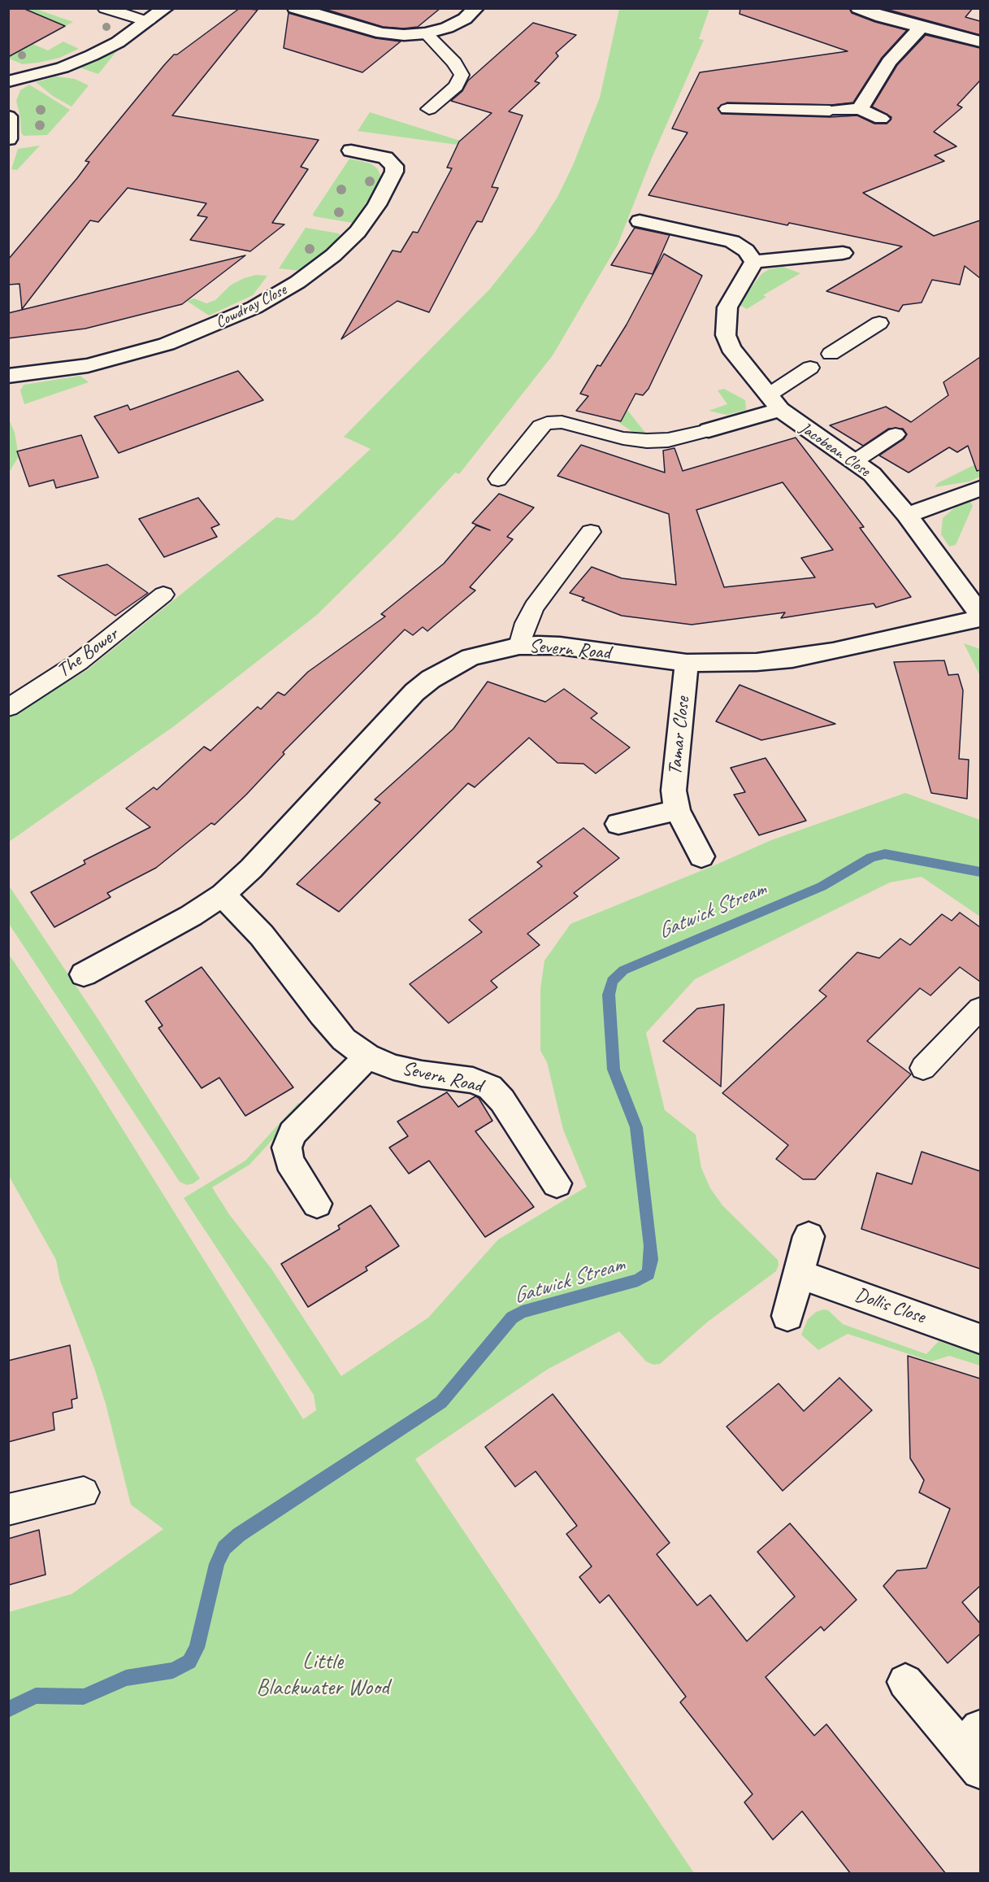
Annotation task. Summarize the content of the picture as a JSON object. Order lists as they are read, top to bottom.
{
  "streets": {
    "street": [
      "Cowdray Close",
      "Jacobean Close",
      "Severn Road",
      "Tamar Close",
      "Dollis Close"
    ],
    "lane": ["The Bower"]
  },
  "crossings": [
    ["Jacobean Close", "Severn Road"],
    ["Severn Road", "Tamar Close"]
  ],
  "water": ["Gatwick Stream"],
  "parks": ["Little Blackwater Wood"]
}
